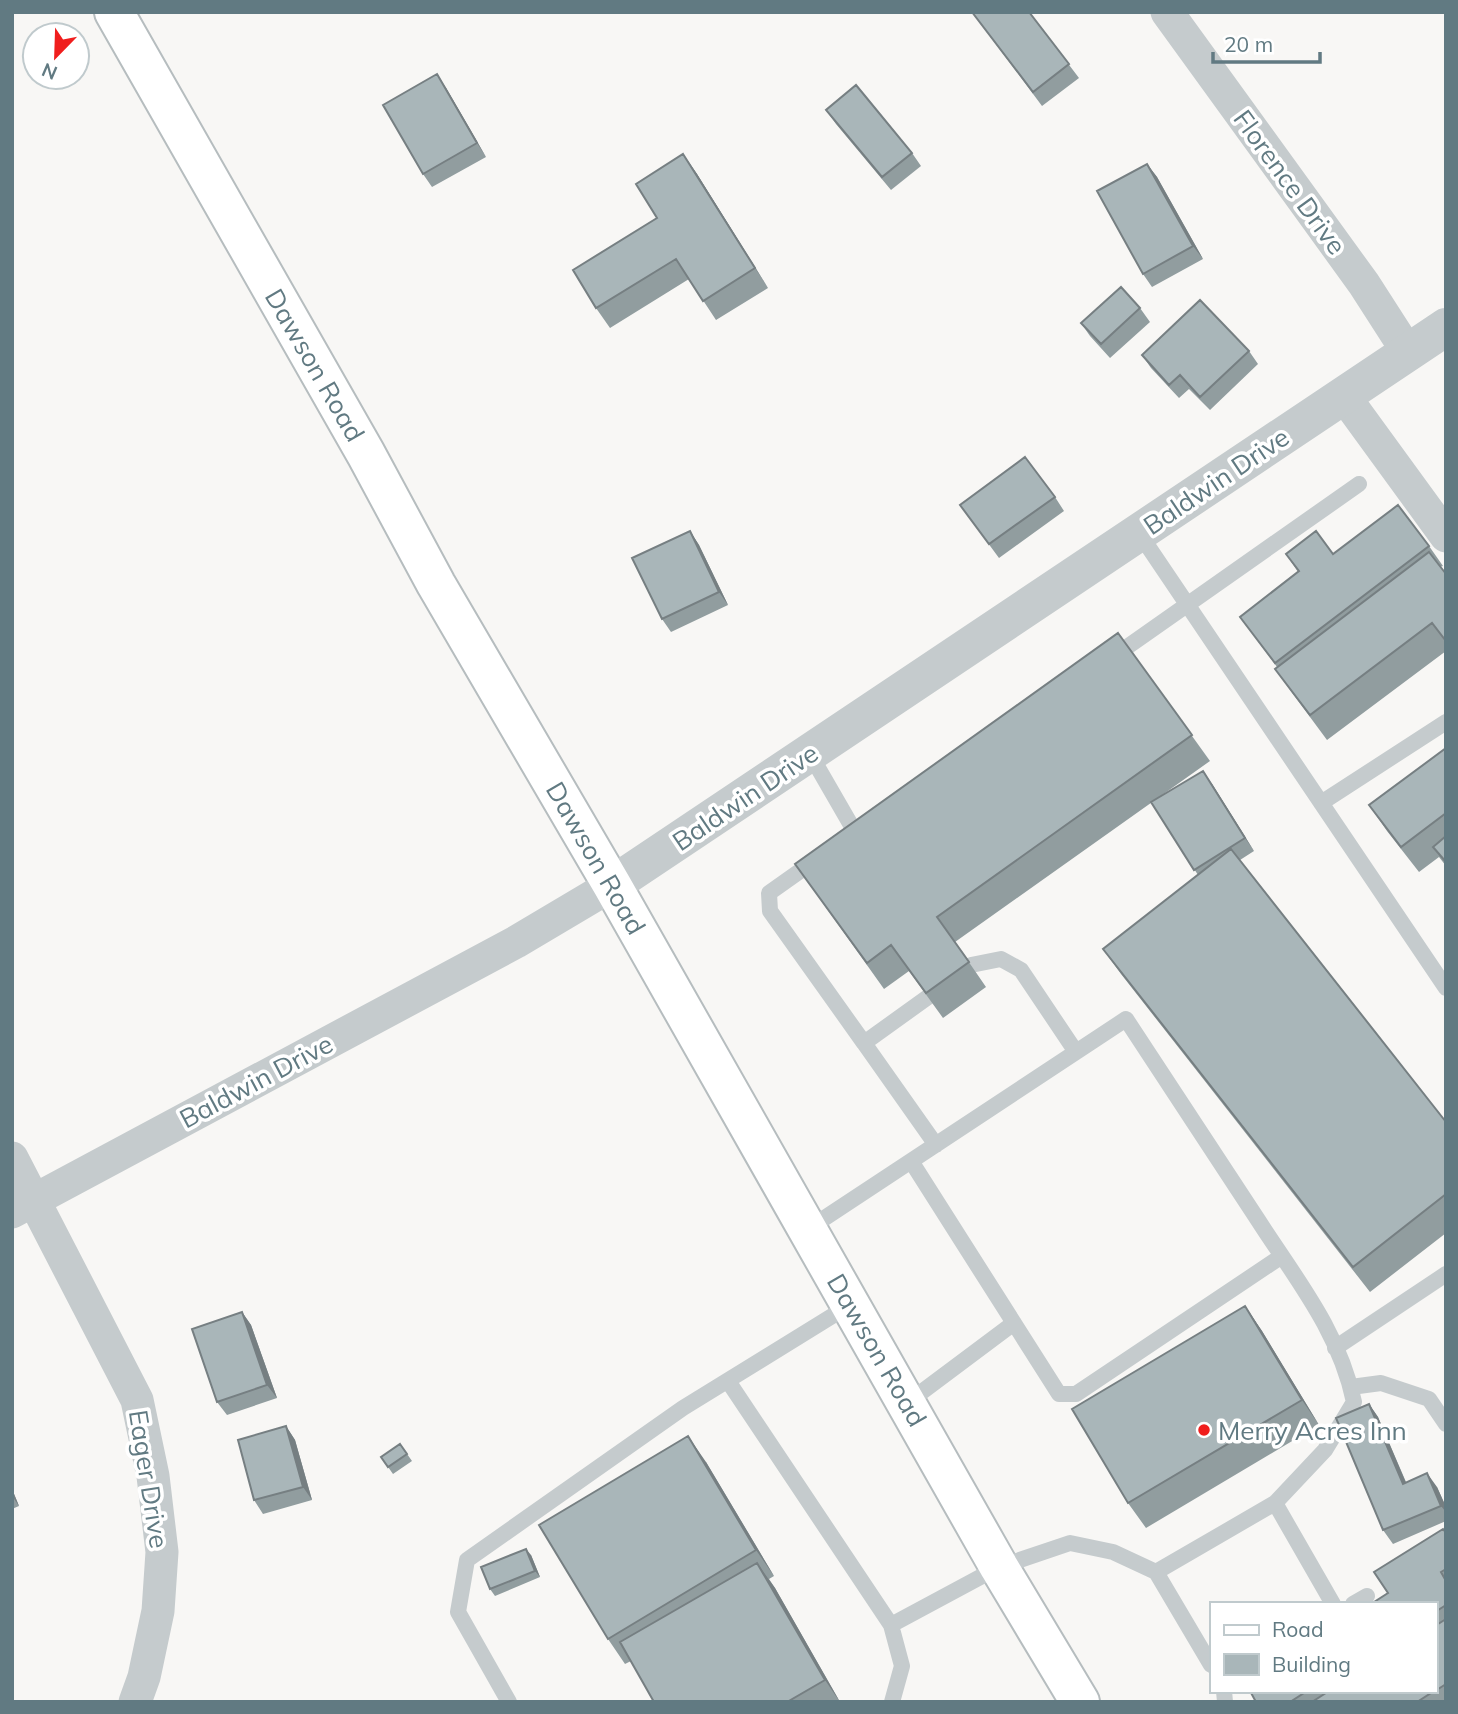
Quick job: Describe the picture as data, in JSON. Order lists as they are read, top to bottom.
{
  "streets": {
    "main road": ["Dawson Road"],
    "street": ["Florence Drive", "Baldwin Drive", "Eager Drive"]
  },
  "crossings": [
    ["Florence Drive", "Baldwin Drive"],
    ["Dawson Road", "Baldwin Drive"],
    ["Baldwin Drive", "Eager Drive"]
  ],
  "places": ["Merry Acres Inn"],
  "legend": ["Road", "Building"],
  "scale_bar": "20 m",
  "north": "bottom left"
}
